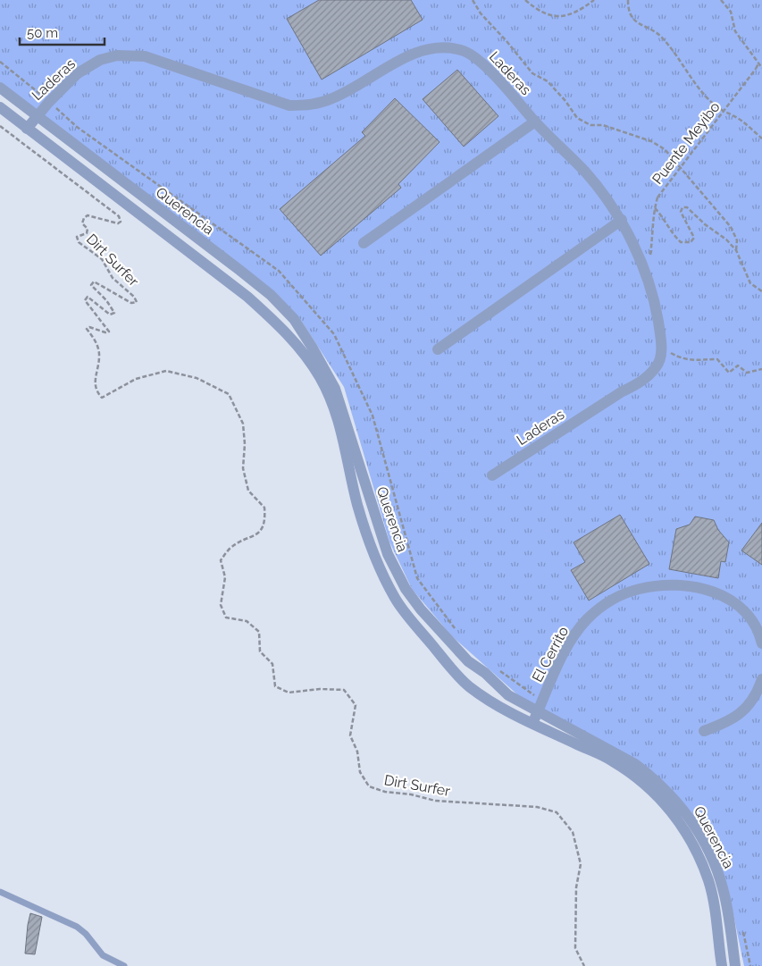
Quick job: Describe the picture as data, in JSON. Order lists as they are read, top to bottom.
{
  "streets": {
    "street": ["Laderas", "Querencia", "El Cerrito"],
    "path": ["Puente Meyibo", "Dirt Surfer"]
  },
  "crossings": [
    ["Laderas", "Puente Meyibo"],
    ["Laderas", "Querencia"],
    ["Querencia", "El Cerrito"]
  ],
  "scale_bar": "50 m"
}
